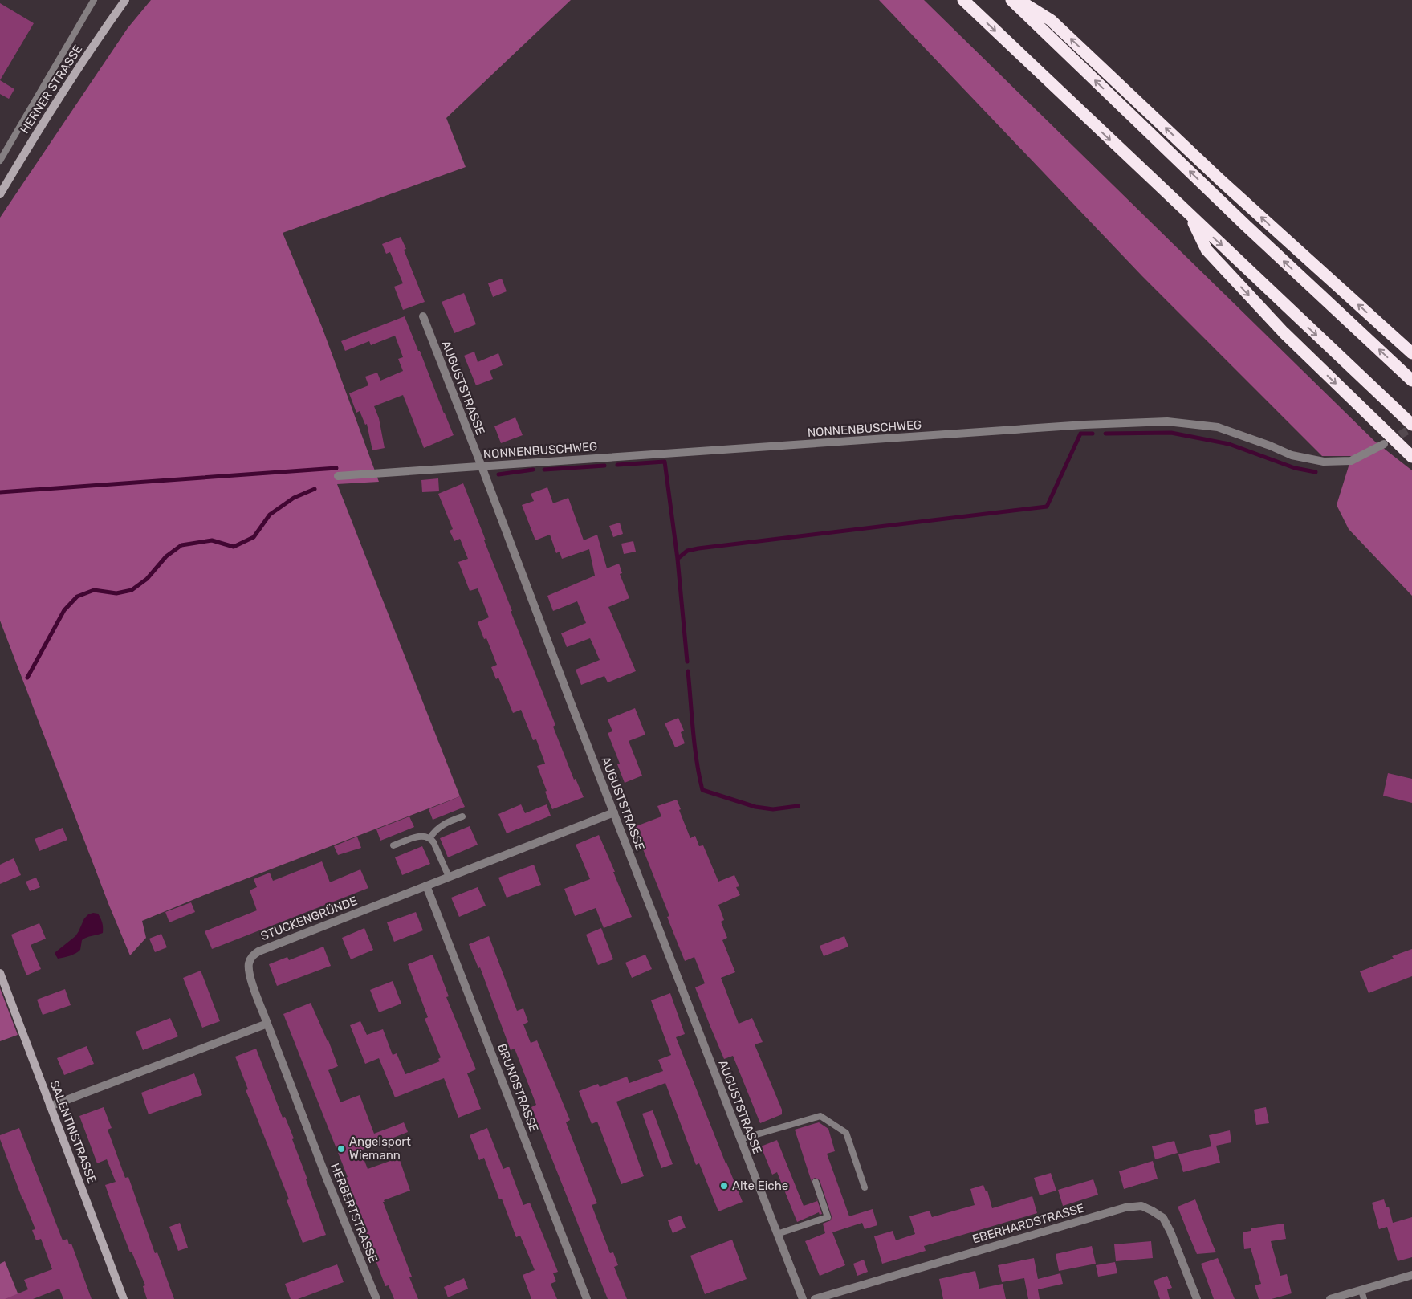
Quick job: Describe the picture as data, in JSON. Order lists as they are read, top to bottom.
{
  "streets": {
    "street": [
      "HERNER STRASSE",
      "AUGUSTSTRASSE",
      "NONNENBUSCHWEG",
      "STUCKENGRÜNDE",
      "BRUNOSTRASSE",
      "SALENTINSTRASSE",
      "HERBERTSTRASSE",
      "EBERHARDSTRASSE"
    ]
  },
  "crossings": [
    ["AUGUSTSTRASSE", "NONNENBUSCHWEG"],
    ["AUGUSTSTRASSE", "STUCKENGRÜNDE"],
    ["STUCKENGRÜNDE", "BRUNOSTRASSE"],
    ["STUCKENGRÜNDE", "HERBERTSTRASSE"]
  ],
  "places": ["Angelsport Wiemann", "Alte Eiche"]
}
